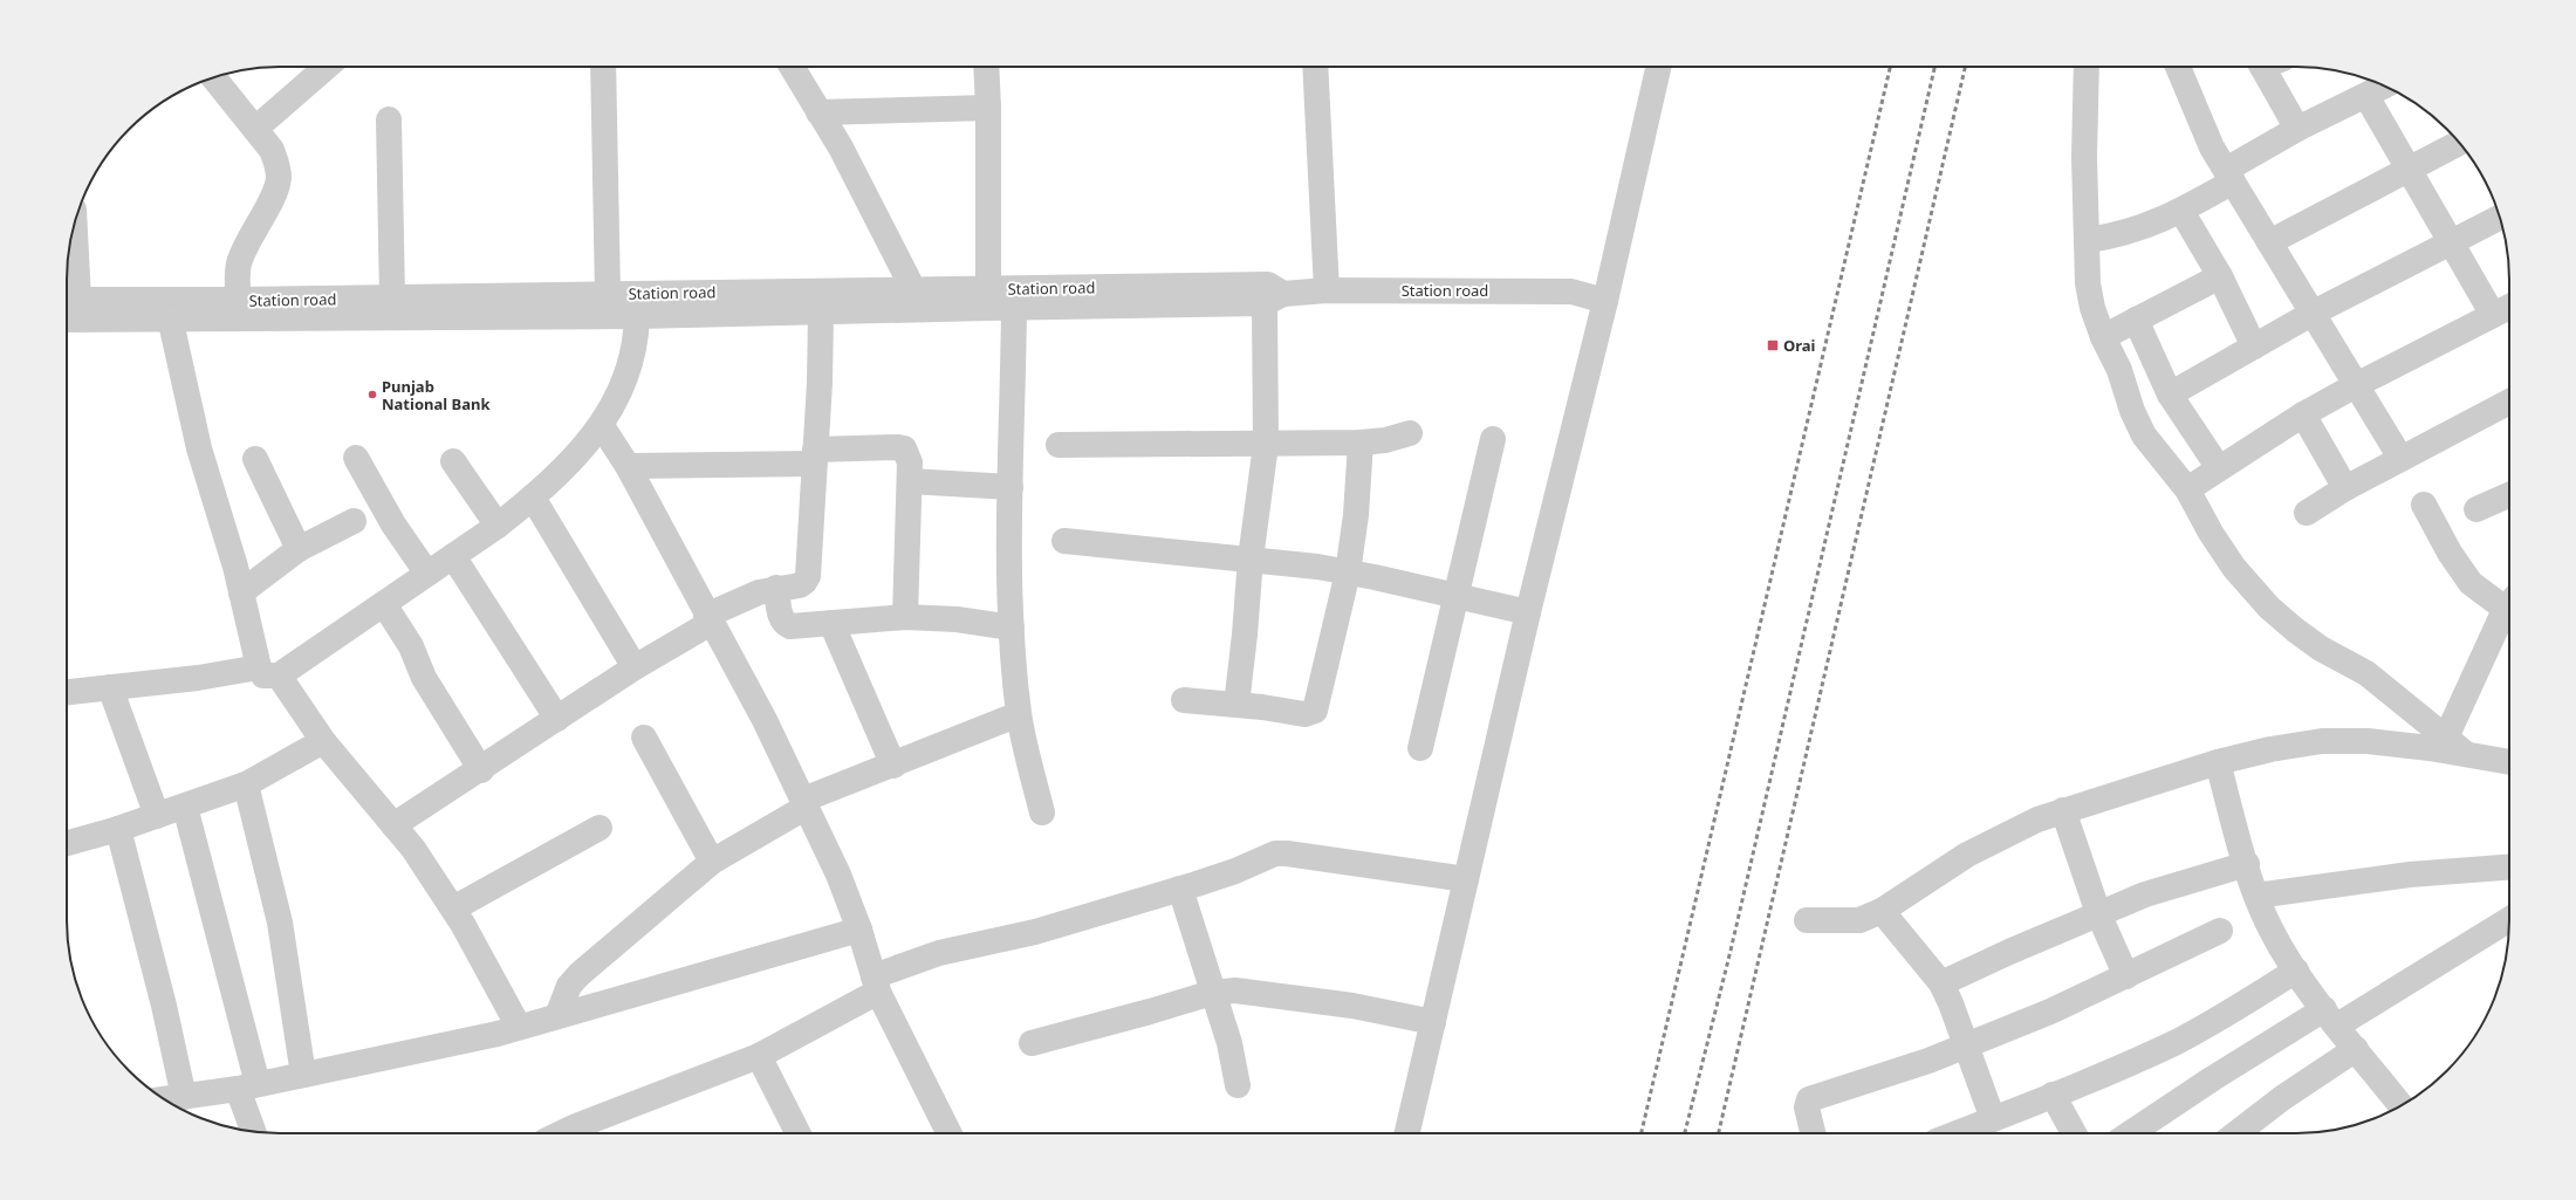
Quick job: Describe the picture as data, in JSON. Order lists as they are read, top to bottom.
{
  "streets": {
    "street": ["Station road"]
  },
  "places": {
    "transit": ["Orai"],
    "other": ["Punjab National Bank"]
  }
}
